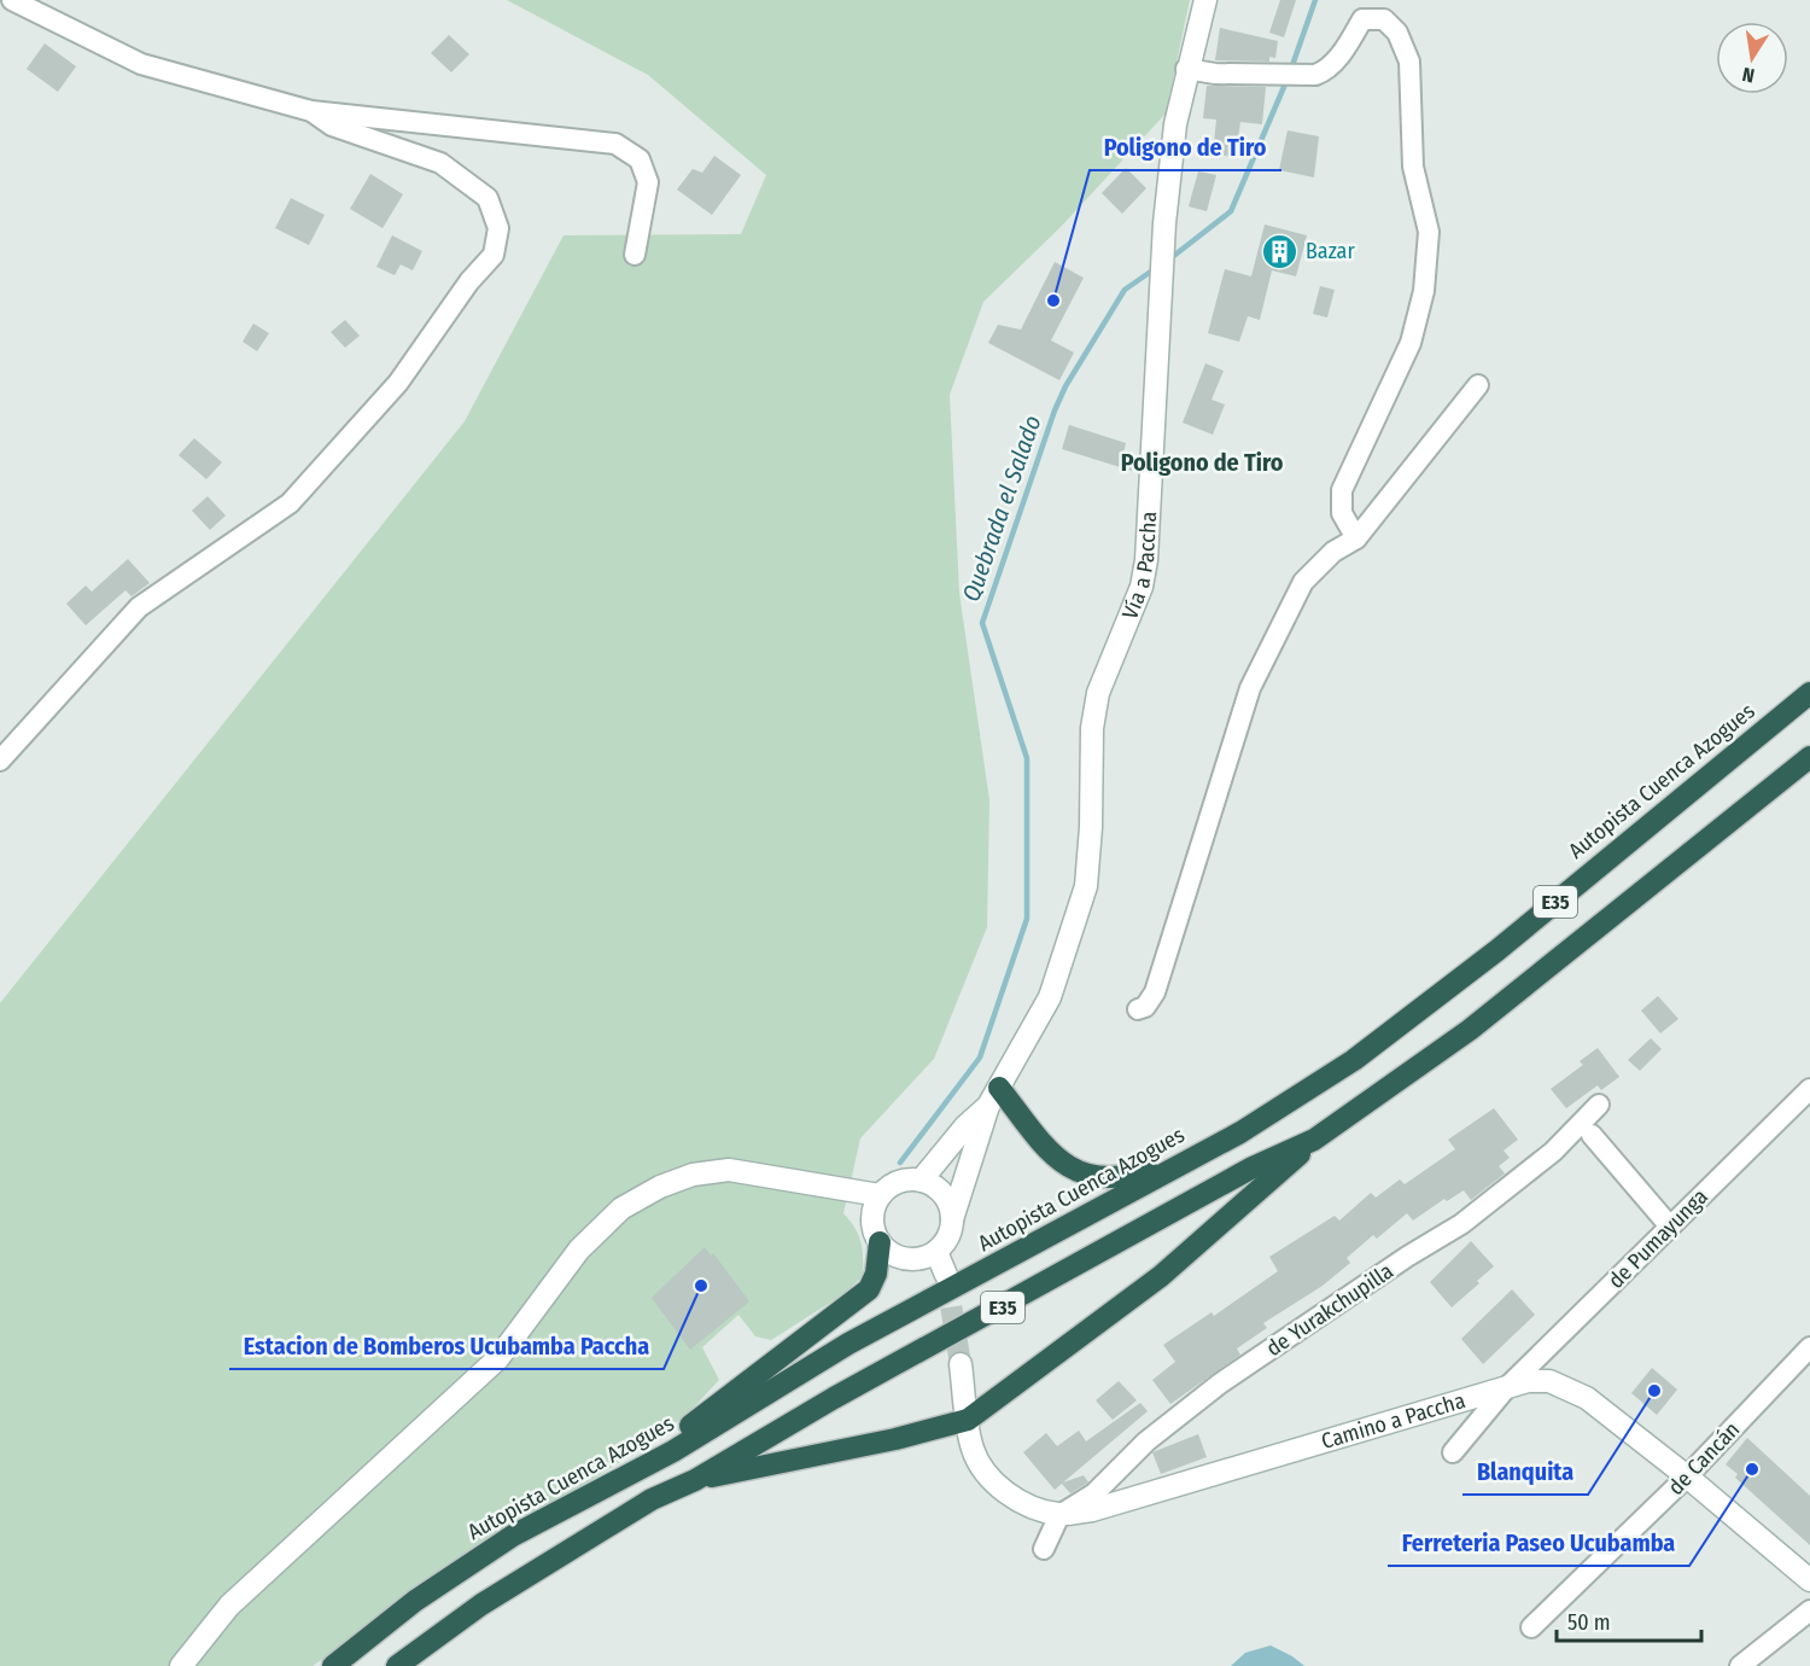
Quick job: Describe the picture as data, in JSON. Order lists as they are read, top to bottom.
{
  "streets": {
    "highway": ["Autopista Cuenca Azogues", "E35"],
    "main road": ["Vía a Paccha", "Camino a Paccha"],
    "street": ["de Pumayunga", "de Yurakchupilla", "de Cancán"]
  },
  "crossings": [
    ["de Pumayunga", "Camino a Paccha"],
    ["de Yurakchupilla", "Camino a Paccha"],
    ["Camino a Paccha", "de Cancán"]
  ],
  "districts": ["Poligono de Tiro"],
  "water": ["Quebrada el Salado"],
  "places": {
    "building": ["Bazar"],
    "other": [
      "Poligono de Tiro",
      "Estacion de Bomberos Ucubamba Paccha",
      "Blanquita",
      "Ferreteria Paseo Ucubamba"
    ]
  },
  "scale_bar": "50 m",
  "north": "bottom"
}
